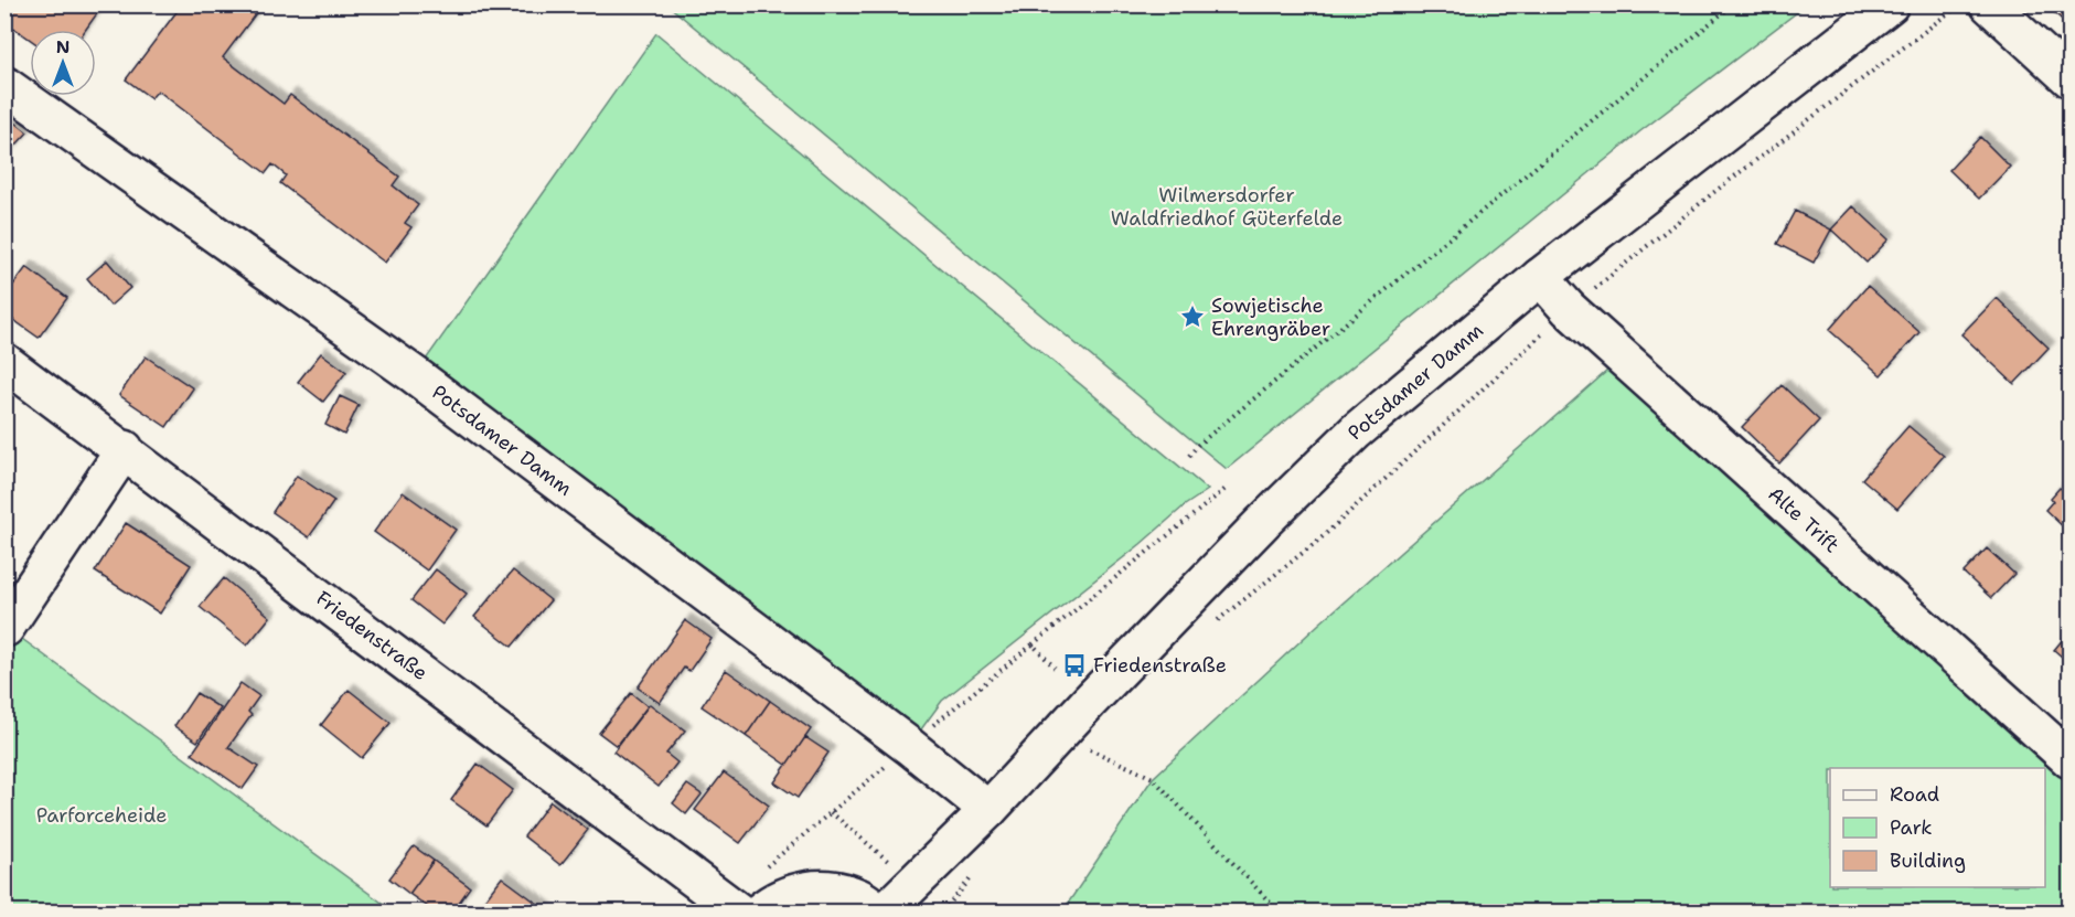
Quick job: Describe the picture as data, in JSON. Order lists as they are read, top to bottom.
{
  "streets": {
    "street": ["Potsdamer Damm", "Alte Trift", "Friedenstraße"]
  },
  "crossings": [
    ["Potsdamer Damm", "Alte Trift"]
  ],
  "parks": ["Wilmersdorfer Waldfriedhof Güterfelde", "Parforceheide"],
  "places": {
    "place": ["Sowjetische Ehrengräber"],
    "bus stop": ["Friedenstraße"]
  },
  "legend": ["Road", "Park", "Building"],
  "north": "top"
}
